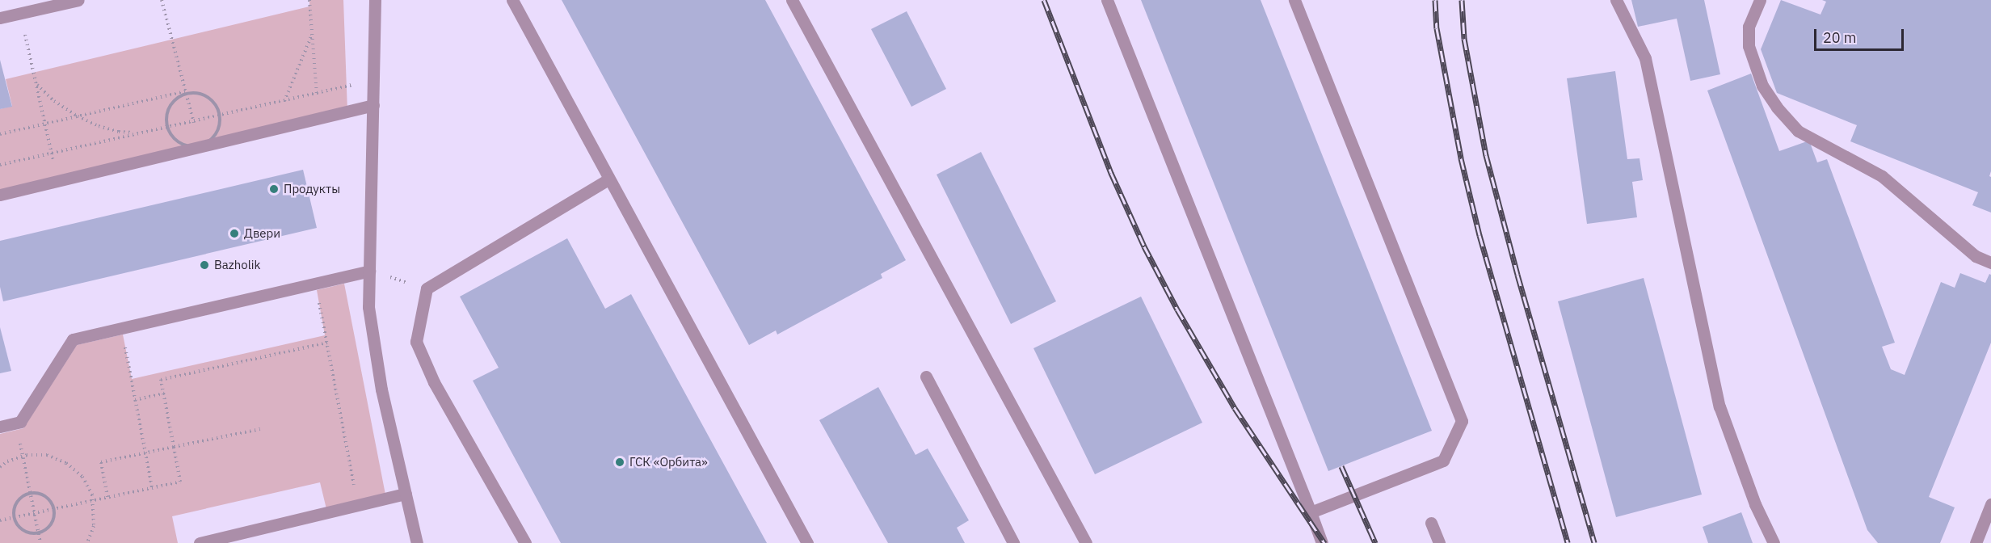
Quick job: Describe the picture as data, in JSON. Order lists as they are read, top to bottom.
{
  "places": [
    "Продукты",
    "Двери",
    "Bazholik",
    "ГСК «Орбита»"
  ],
  "scale_bar": "20 m"
}
